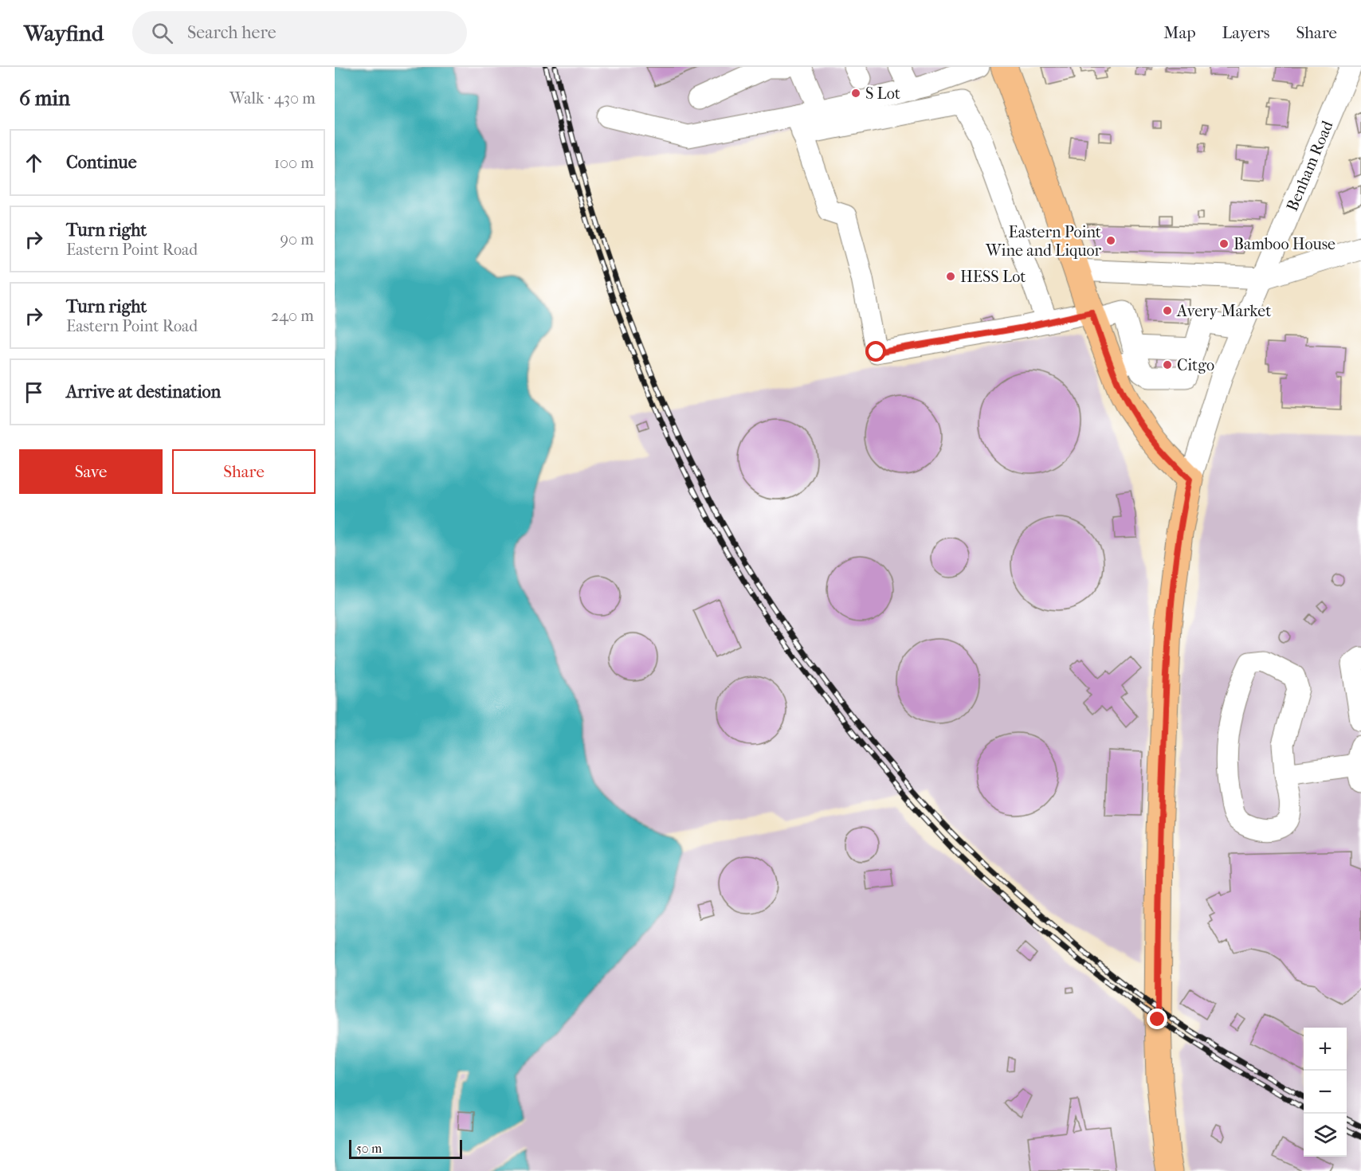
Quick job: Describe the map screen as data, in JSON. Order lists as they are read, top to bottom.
{
  "streets": {
    "street": ["Benham Road"]
  },
  "places": [
    "S Lot",
    "Eastern Point Wine and Liquor",
    "Bamboo House",
    "HESS Lot",
    "Avery Market",
    "Citgo"
  ],
  "scale_bar": "50 m",
  "page": {
    "header": "Wayfind",
    "search": "Search here",
    "nav": ["Map", "Layers", "Share"],
    "heading": ["6 min", "Walk · 430 m"],
    "list": [
      ["Continue", "100 m"],
      ["Turn right", "Eastern Point Road", "90 m"],
      ["Turn right", "Eastern Point Road", "240 m"],
      "Arrive at destination"
    ],
    "buttons": ["Save", "Share"],
    "map_buttons": ["+", "−"],
    "scale": "50 m"
  }
}
